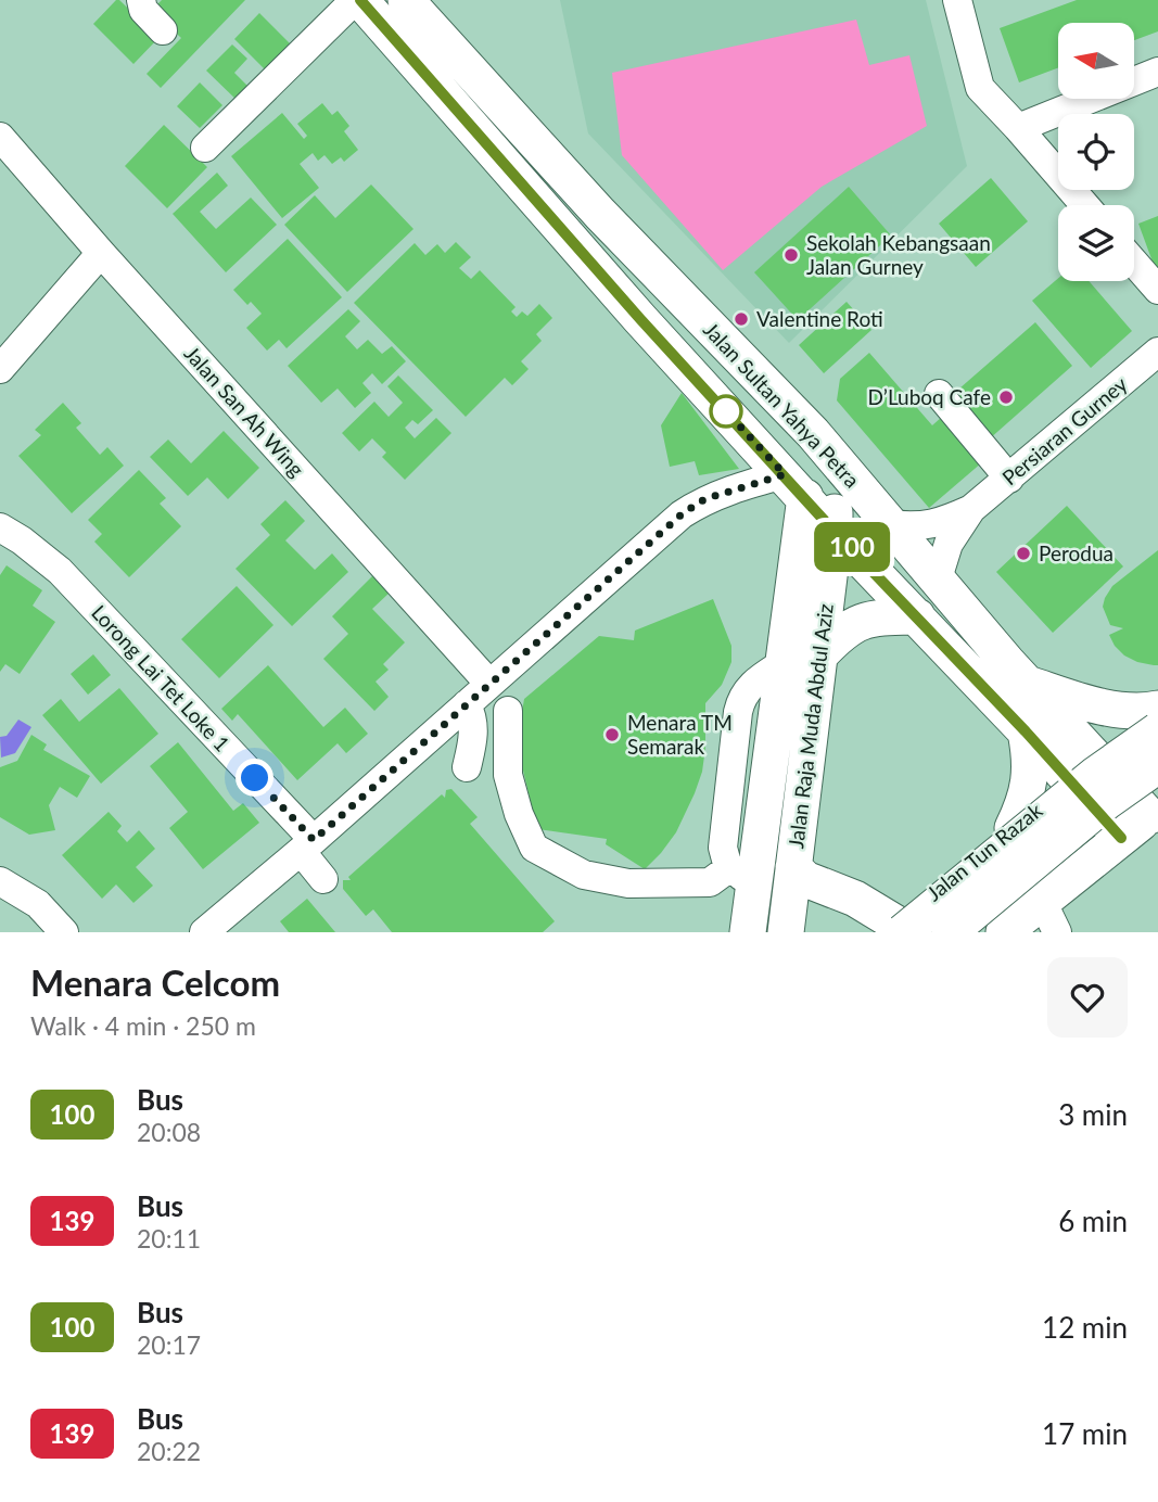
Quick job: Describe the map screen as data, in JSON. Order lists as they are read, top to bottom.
{
  "streets": {
    "main road": ["Jalan Sultan Yahya Petra", "Jalan Raja Muda Abdul Aziz", "Jalan Tun Razak"],
    "street": ["Jalan San Ah Wing", "Persiaran Gurney", "Lorong Lai Tet Loke 1"]
  },
  "crossings": [
    ["Jalan Sultan Yahya Petra", "Persiaran Gurney"],
    ["Jalan Sultan Yahya Petra", "Jalan Raja Muda Abdul Aziz"],
    ["Jalan Sultan Yahya Petra", "Jalan Tun Razak"]
  ],
  "places": [
    "Sekolah Kebangsaan Jalan Gurney",
    "Valentine Roti",
    "D’Luboq Cafe",
    "Perodua",
    "Menara TM Semarak"
  ],
  "lines": ["bus line 100"],
  "north": "left",
  "page": {
    "on_map": "100",
    "heading": ["Menara Celcom", "Walk · 4 min · 250 m"],
    "list": [
      {
        "mark": "100",
        "name": "Bus",
        "note": "20:08",
        "value": "3 min"
      },
      {
        "mark": "139",
        "name": "Bus",
        "note": "20:11",
        "value": "6 min"
      },
      {
        "mark": "100",
        "name": "Bus",
        "note": "20:17",
        "value": "12 min"
      },
      {
        "mark": "139",
        "name": "Bus",
        "note": "20:22",
        "value": "17 min"
      }
    ]
  }
}
